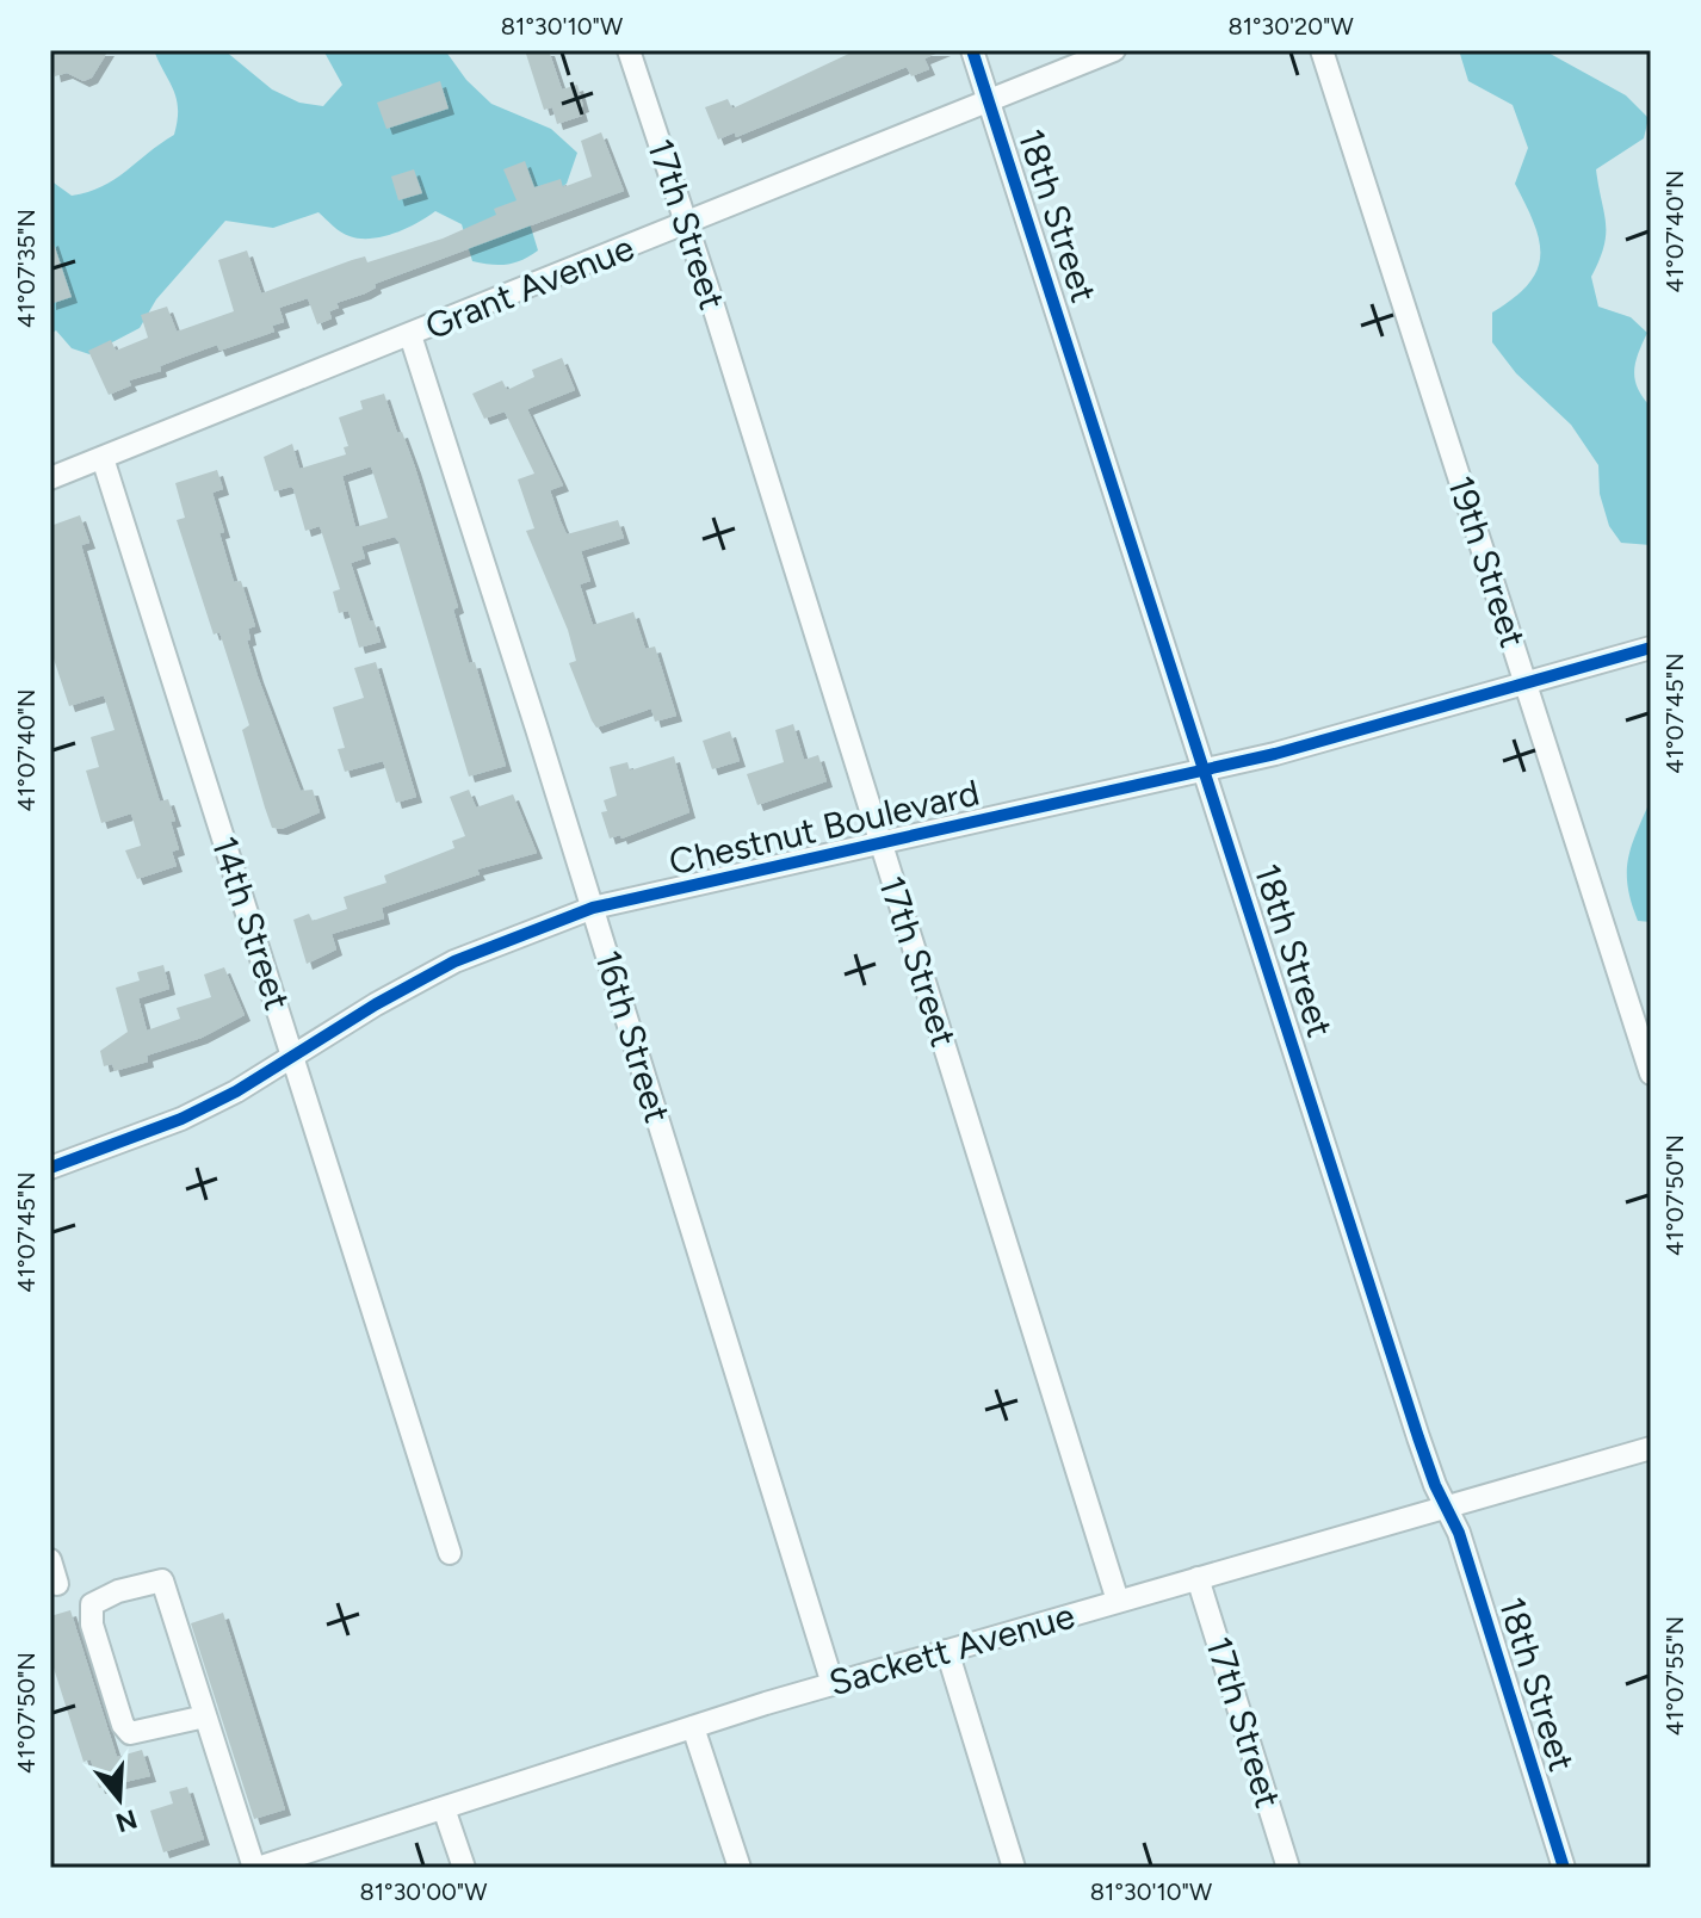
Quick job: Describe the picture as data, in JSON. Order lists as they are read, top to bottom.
{
  "streets": {
    "street": [
      "18th Street",
      "17th Street",
      "Grant Avenue",
      "19th Street",
      "Chestnut Boulevard",
      "14th Street",
      "16th Street",
      "Sackett Avenue"
    ]
  },
  "crossings": [
    ["18th Street", "Grant Avenue"],
    ["18th Street", "Chestnut Boulevard"],
    ["18th Street", "Sackett Avenue"],
    ["17th Street", "Grant Avenue"],
    ["17th Street", "Chestnut Boulevard"],
    ["17th Street", "Sackett Avenue"],
    ["Grant Avenue", "14th Street"],
    ["Grant Avenue", "16th Street"],
    ["19th Street", "Chestnut Boulevard"],
    ["Chestnut Boulevard", "14th Street"],
    ["Chestnut Boulevard", "16th Street"],
    ["16th Street", "Sackett Avenue"]
  ],
  "north": "bottom",
  "coordinates": [
    "81°30'10\"W",
    "81°30'20\"W",
    "41°07'40\"N",
    "41°07'35\"N",
    "41°07'45\"N",
    "41°07'50\"N",
    "41°07'55\"N",
    "81°30'00\"W"
  ]
}
